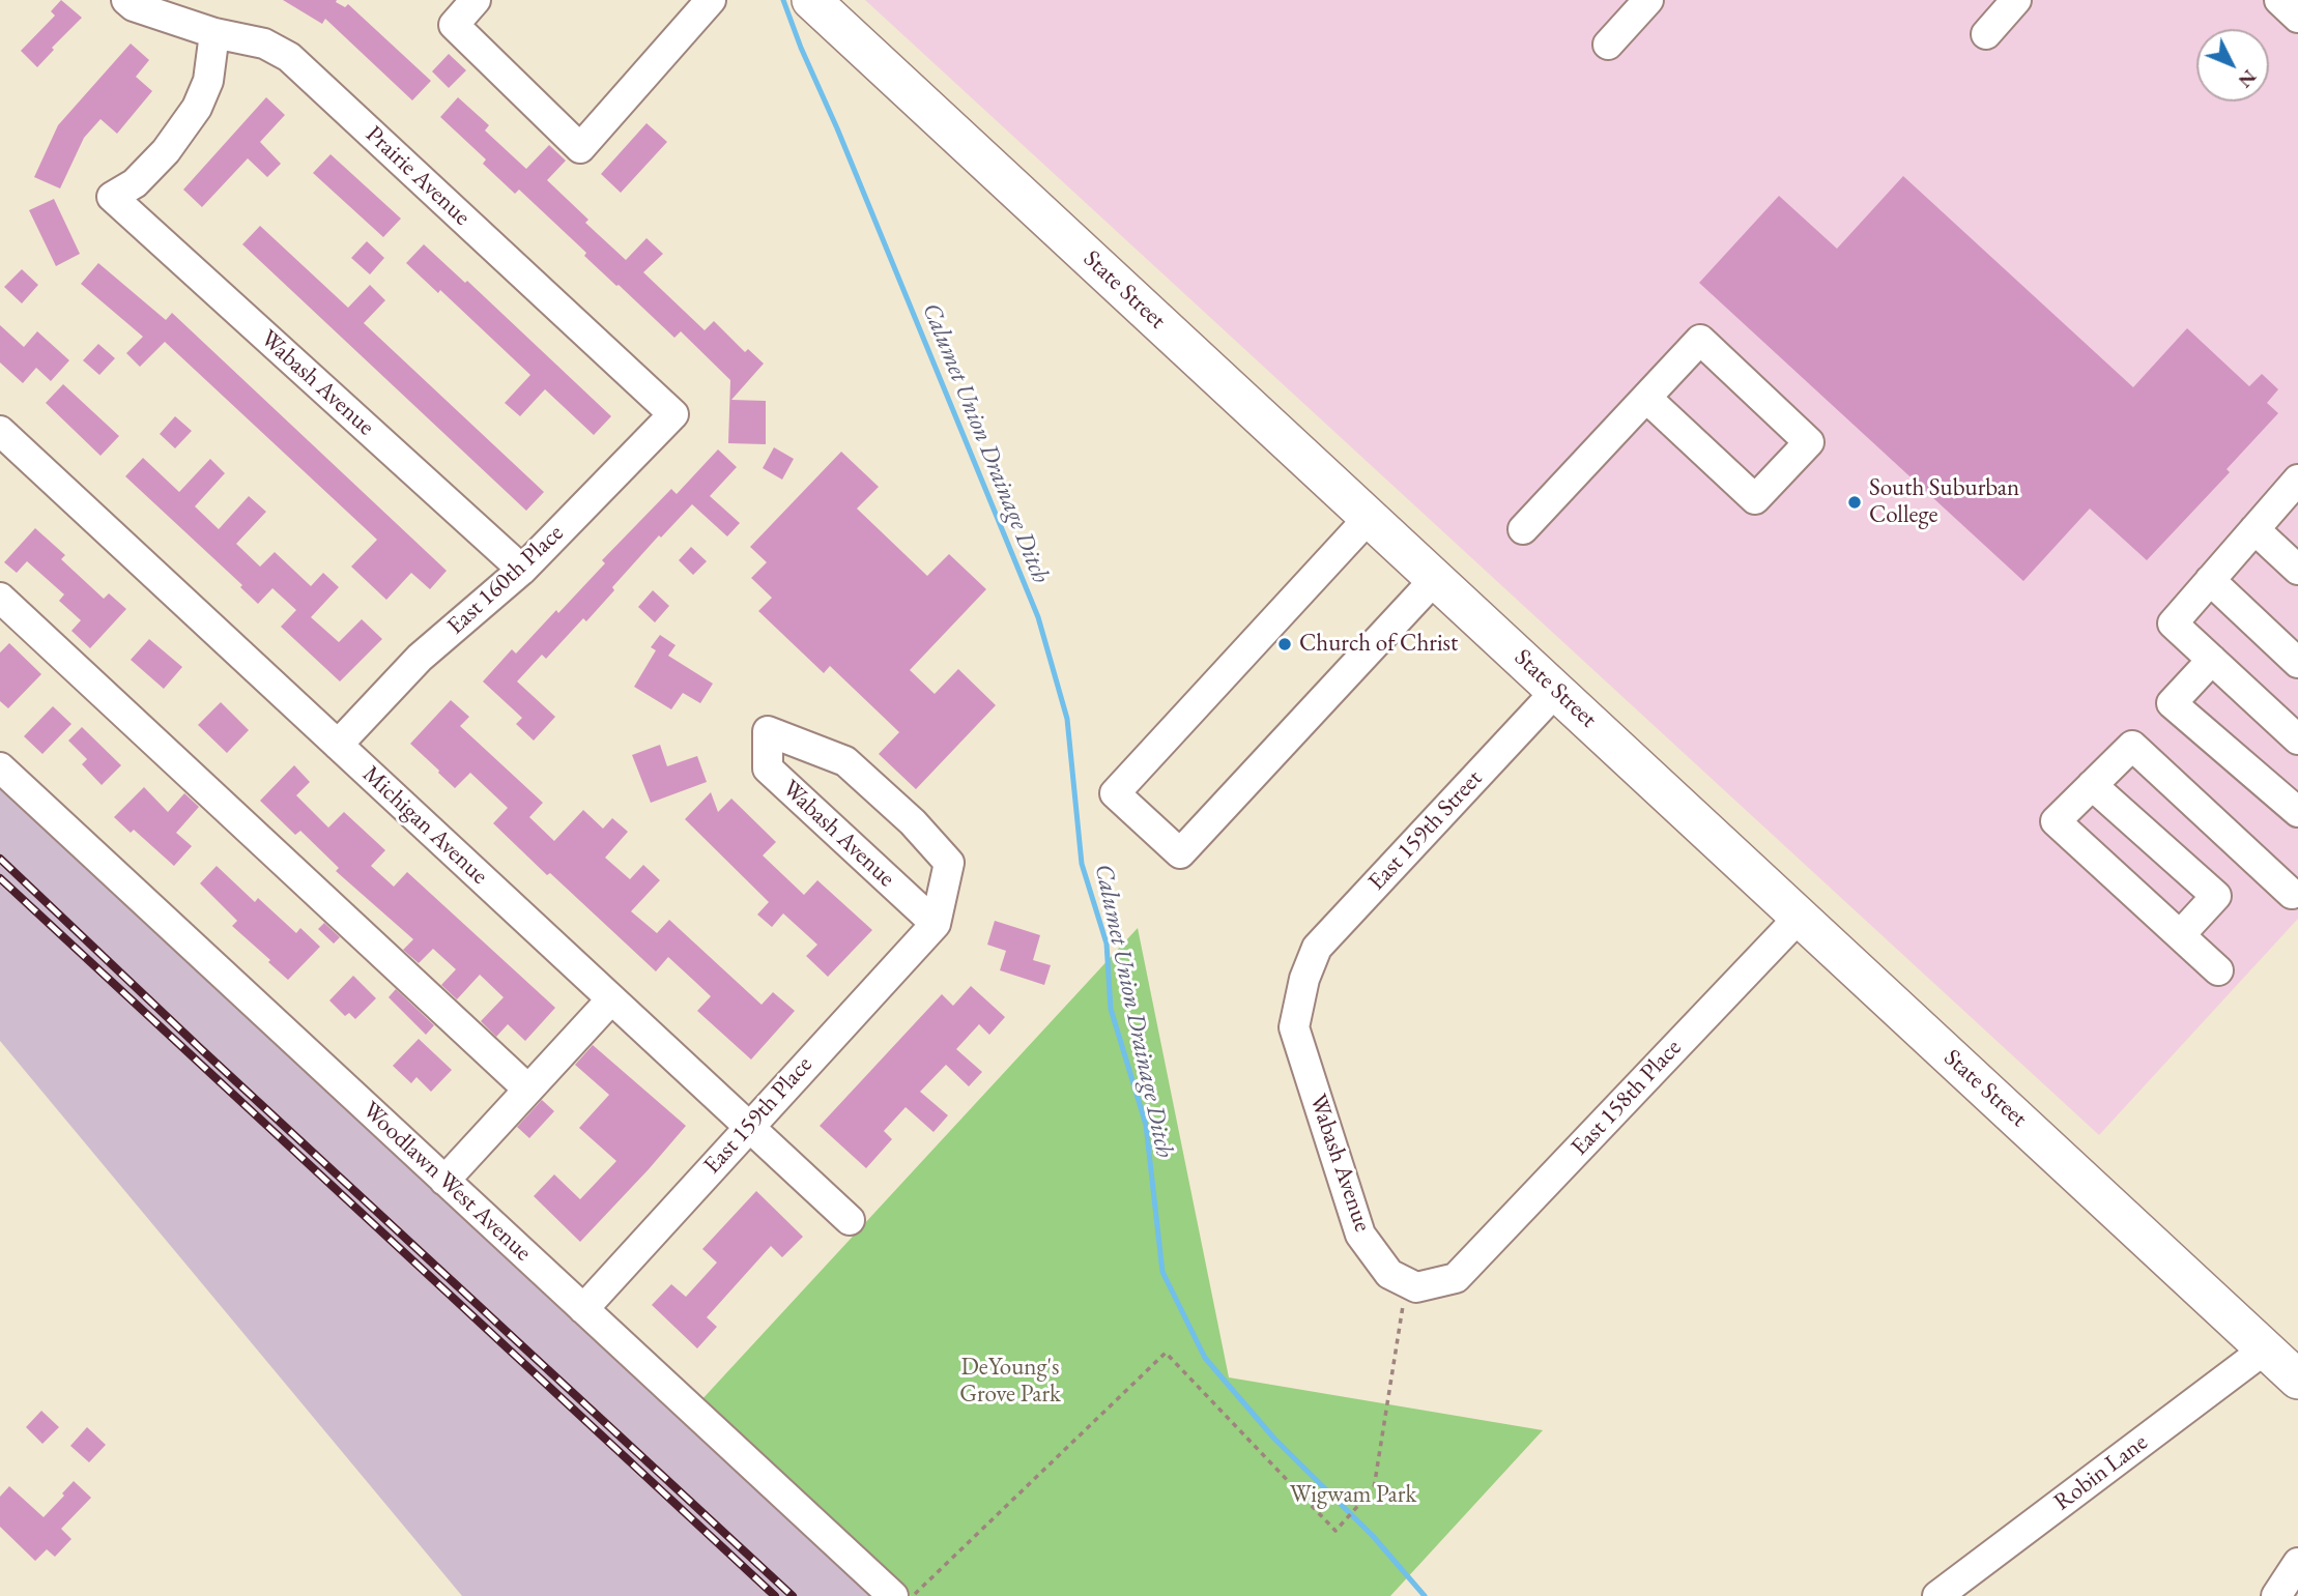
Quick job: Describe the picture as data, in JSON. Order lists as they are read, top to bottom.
{
  "streets": {
    "main road": ["State Street"],
    "street": [
      "Prairie Avenue",
      "Wabash Avenue",
      "East 160th Place",
      "Michigan Avenue",
      "East 159th Street",
      "East 158th Place",
      "East 159th Place",
      "Woodlawn West Avenue",
      "Robin Lane"
    ]
  },
  "crossings": [
    ["Prairie Avenue", "Wabash Avenue"],
    ["Prairie Avenue", "East 160th Place"],
    ["State Street", "East 159th Street"],
    ["State Street", "East 158th Place"],
    ["State Street", "Robin Lane"],
    ["Wabash Avenue", "East 160th Place"],
    ["Wabash Avenue", "East 159th Street"],
    ["Wabash Avenue", "East 158th Place"],
    ["Wabash Avenue", "East 159th Place"],
    ["East 160th Place", "Michigan Avenue"],
    ["Michigan Avenue", "East 159th Place"],
    ["East 159th Place", "Woodlawn West Avenue"]
  ],
  "water": ["Calumet Union Drainage Ditch"],
  "parks": ["DeYoung's Grove Park", "Wigwam Park"],
  "places": ["South Suburban College", "Church of Christ"],
  "north": "bottom right"
}
